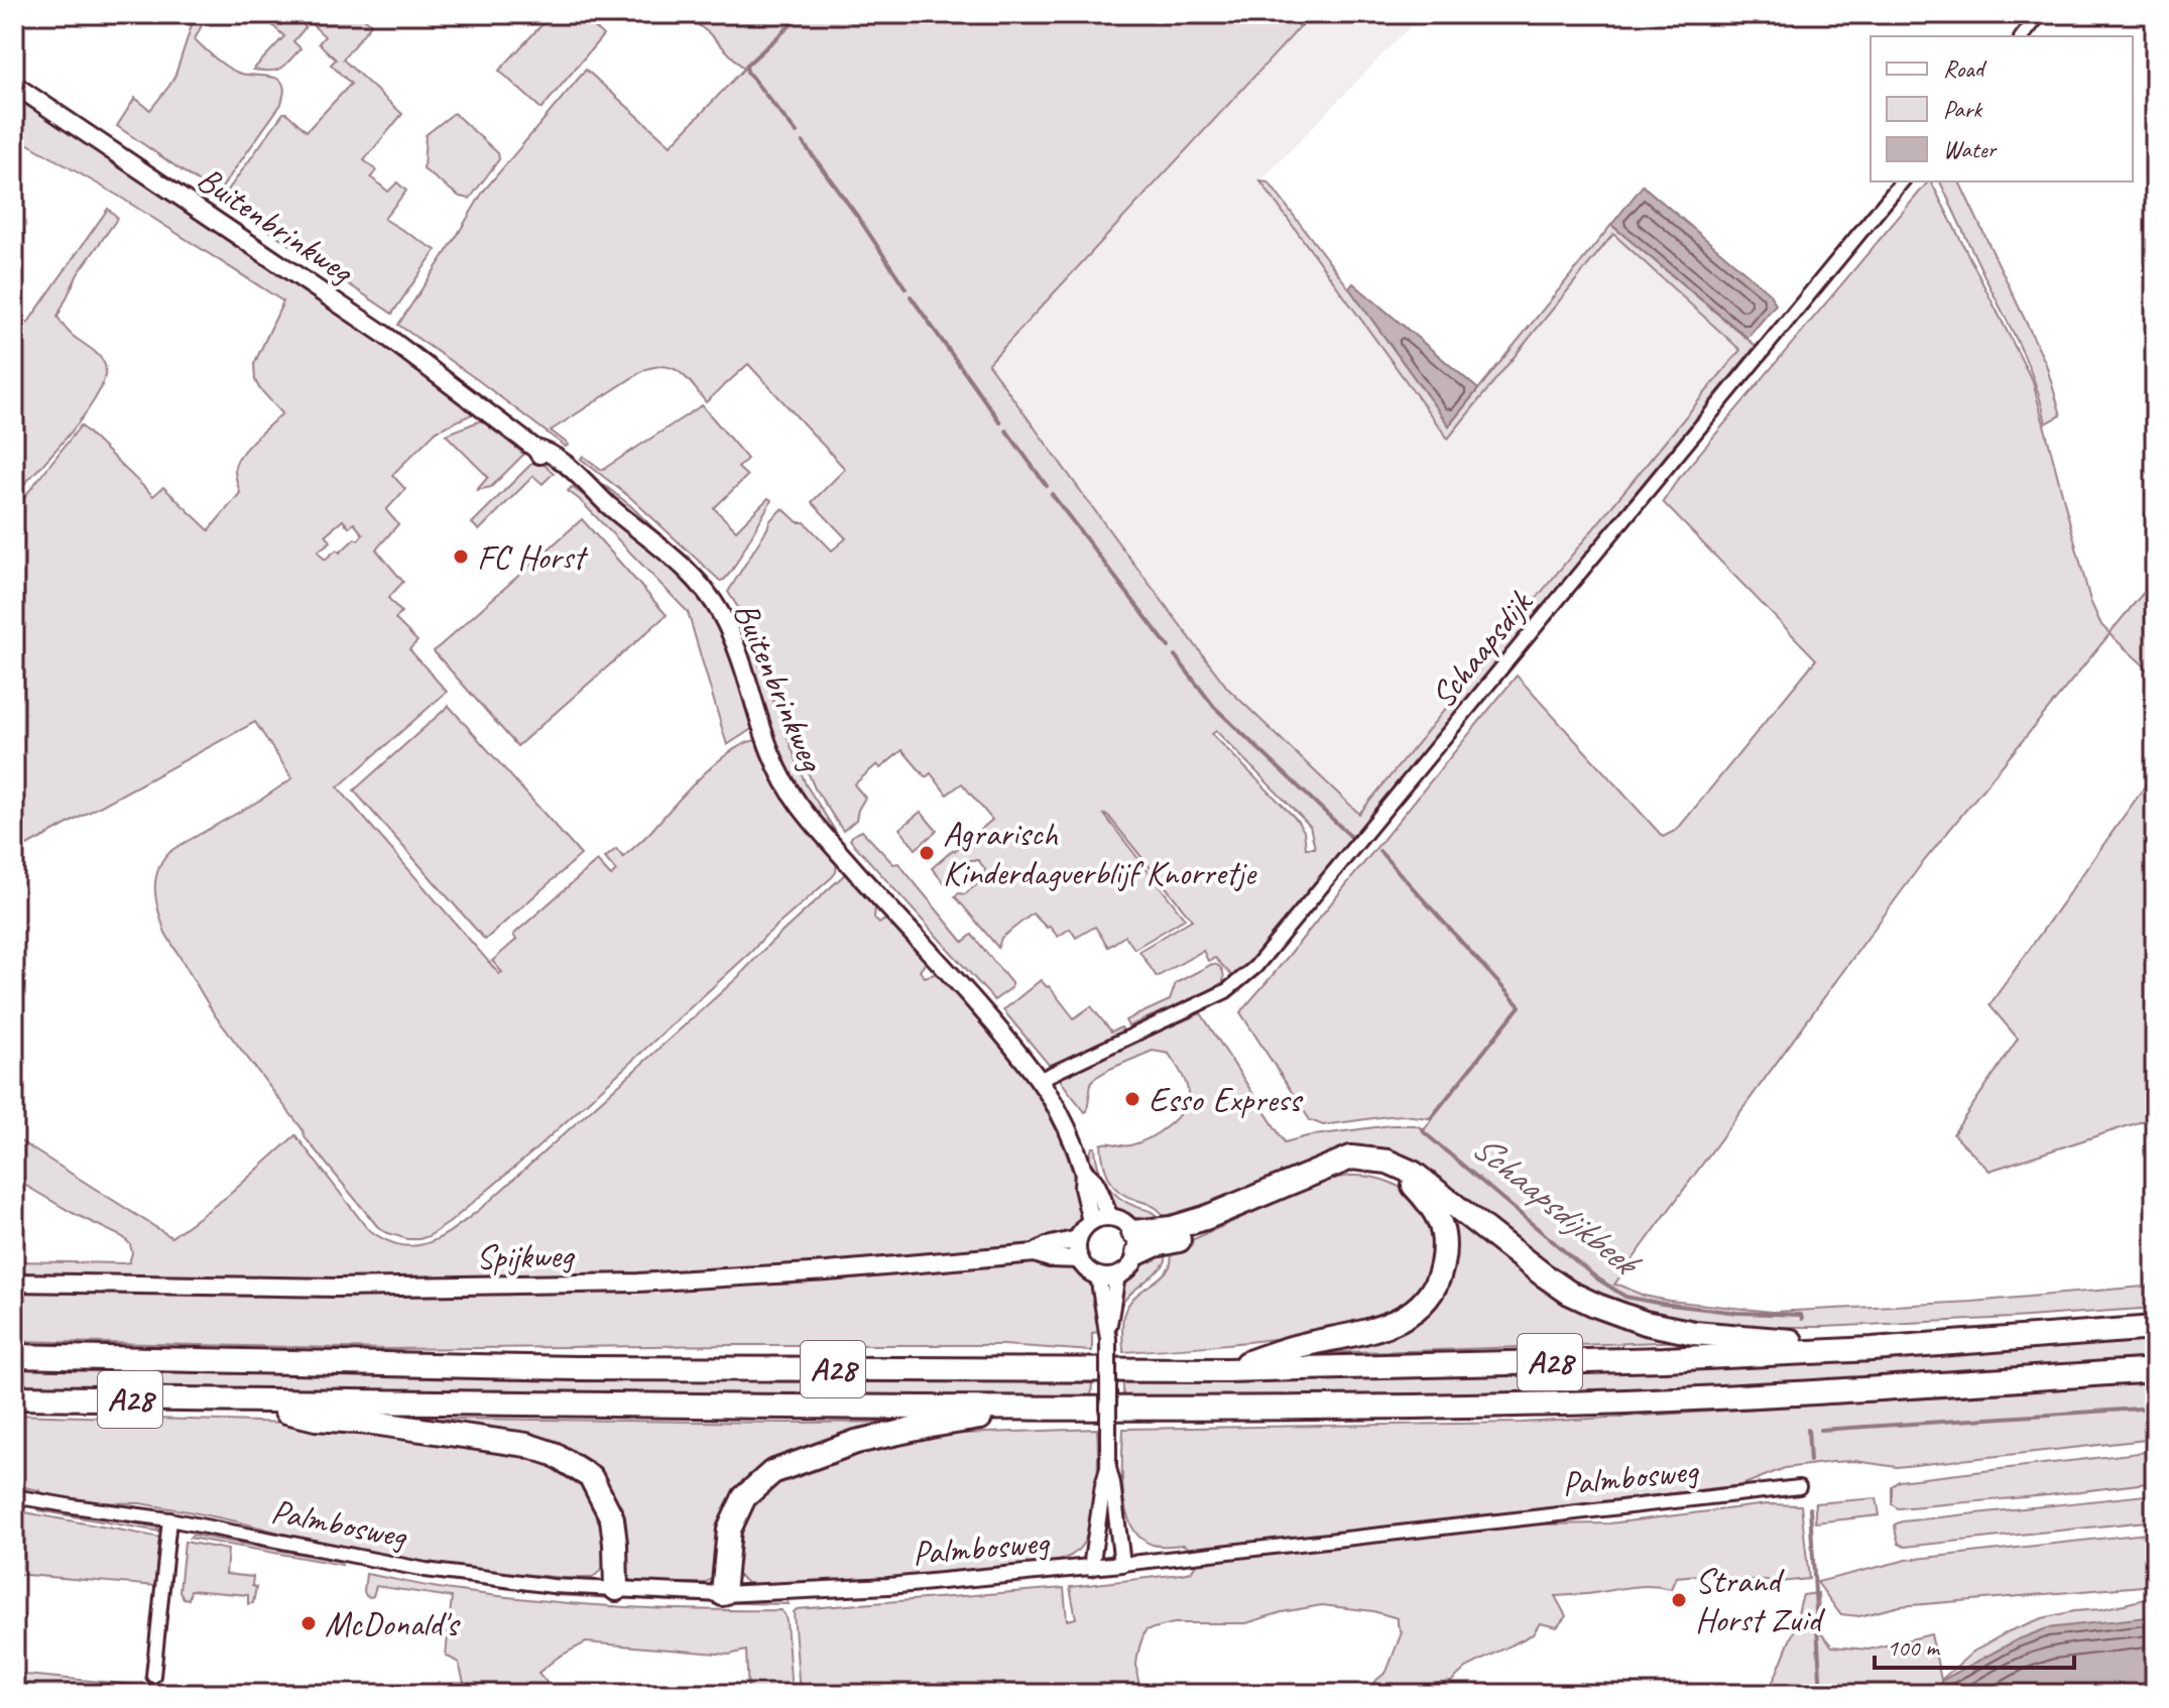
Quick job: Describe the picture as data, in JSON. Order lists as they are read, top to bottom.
{
  "streets": {
    "highway": ["A28"],
    "main road": ["Buitenbrinkweg", "Spijkweg"],
    "street": ["Schaapsdijk", "Palmbosweg"]
  },
  "crossings": [
    ["Buitenbrinkweg", "Schaapsdijk"],
    ["Buitenbrinkweg", "Spijkweg"],
    ["Buitenbrinkweg", "A28"],
    ["Spijkweg", "A28"],
    ["A28", "Palmbosweg"]
  ],
  "water": ["Schaapsdijkbeek"],
  "places": [
    "FC Horst",
    "Agrarisch Kinderdagverblijf Knorretje",
    "Esso Express",
    "Strand Horst Zuid",
    "McDonald's"
  ],
  "legend": ["Road", "Park", "Water"],
  "scale_bar": "100 m"
}
